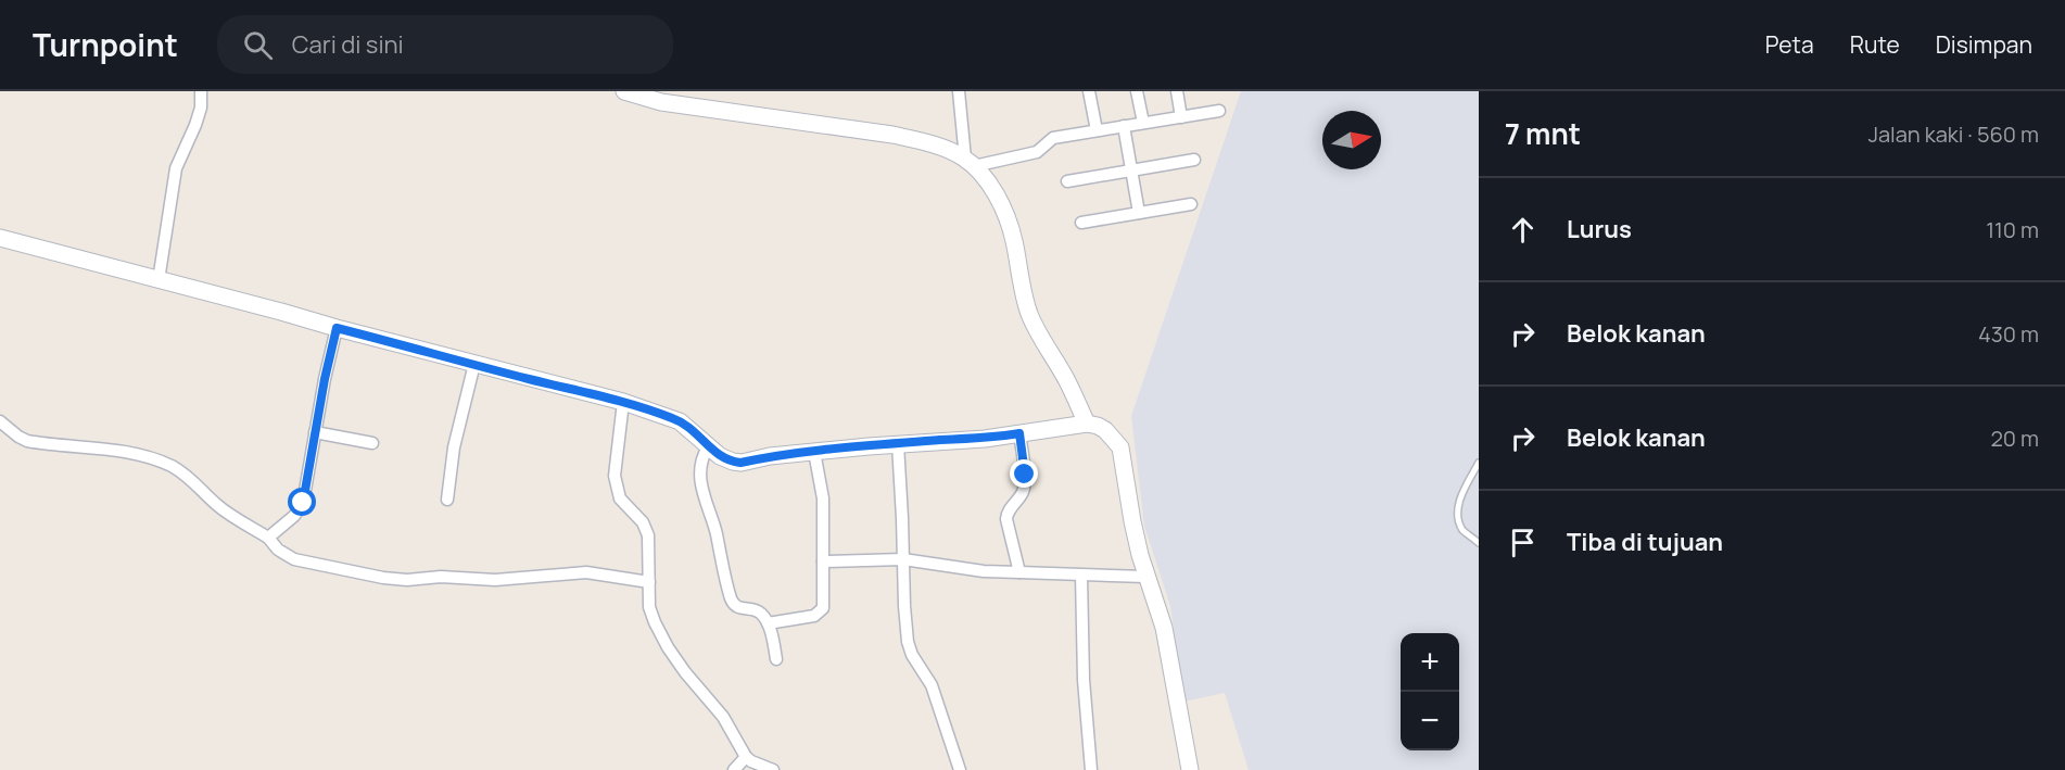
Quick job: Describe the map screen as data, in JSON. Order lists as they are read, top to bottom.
{
  "north": "right",
  "page": {
    "header": "Turnpoint",
    "search": "Cari di sini",
    "nav": ["Peta", "Rute", "Disimpan"],
    "heading": ["7 mnt", "Jalan kaki · 560 m"],
    "list": [
      ["Lurus", "110 m"],
      ["Belok kanan", "430 m"],
      ["Belok kanan", "20 m"],
      "Tiba di tujuan"
    ],
    "map_buttons": ["+", "−"]
  }
}
